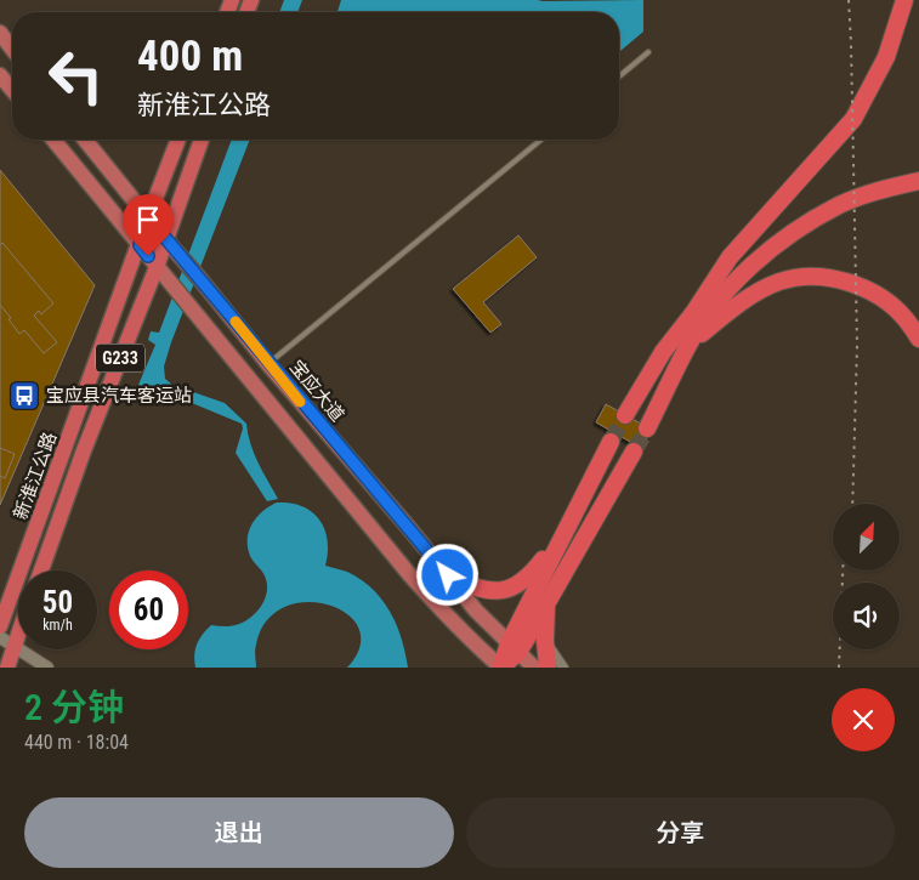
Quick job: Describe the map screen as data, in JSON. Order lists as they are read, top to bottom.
{
  "streets": {
    "highway": ["G233", "新淮江公路"],
    "main road": ["宝应大道"]
  },
  "crossings": [
    ["宝应大道", "新淮江公路"]
  ],
  "places": {
    "bus stop": ["宝应县汽车客运站"]
  },
  "north": "top right",
  "page": {
    "turn": ["400 m", "新淮江公路"],
    "speed": "50 km/h",
    "limit": "60",
    "heading": ["2 分钟", "440 m · 18:04"],
    "buttons": ["退出", "分享"]
  }
}
